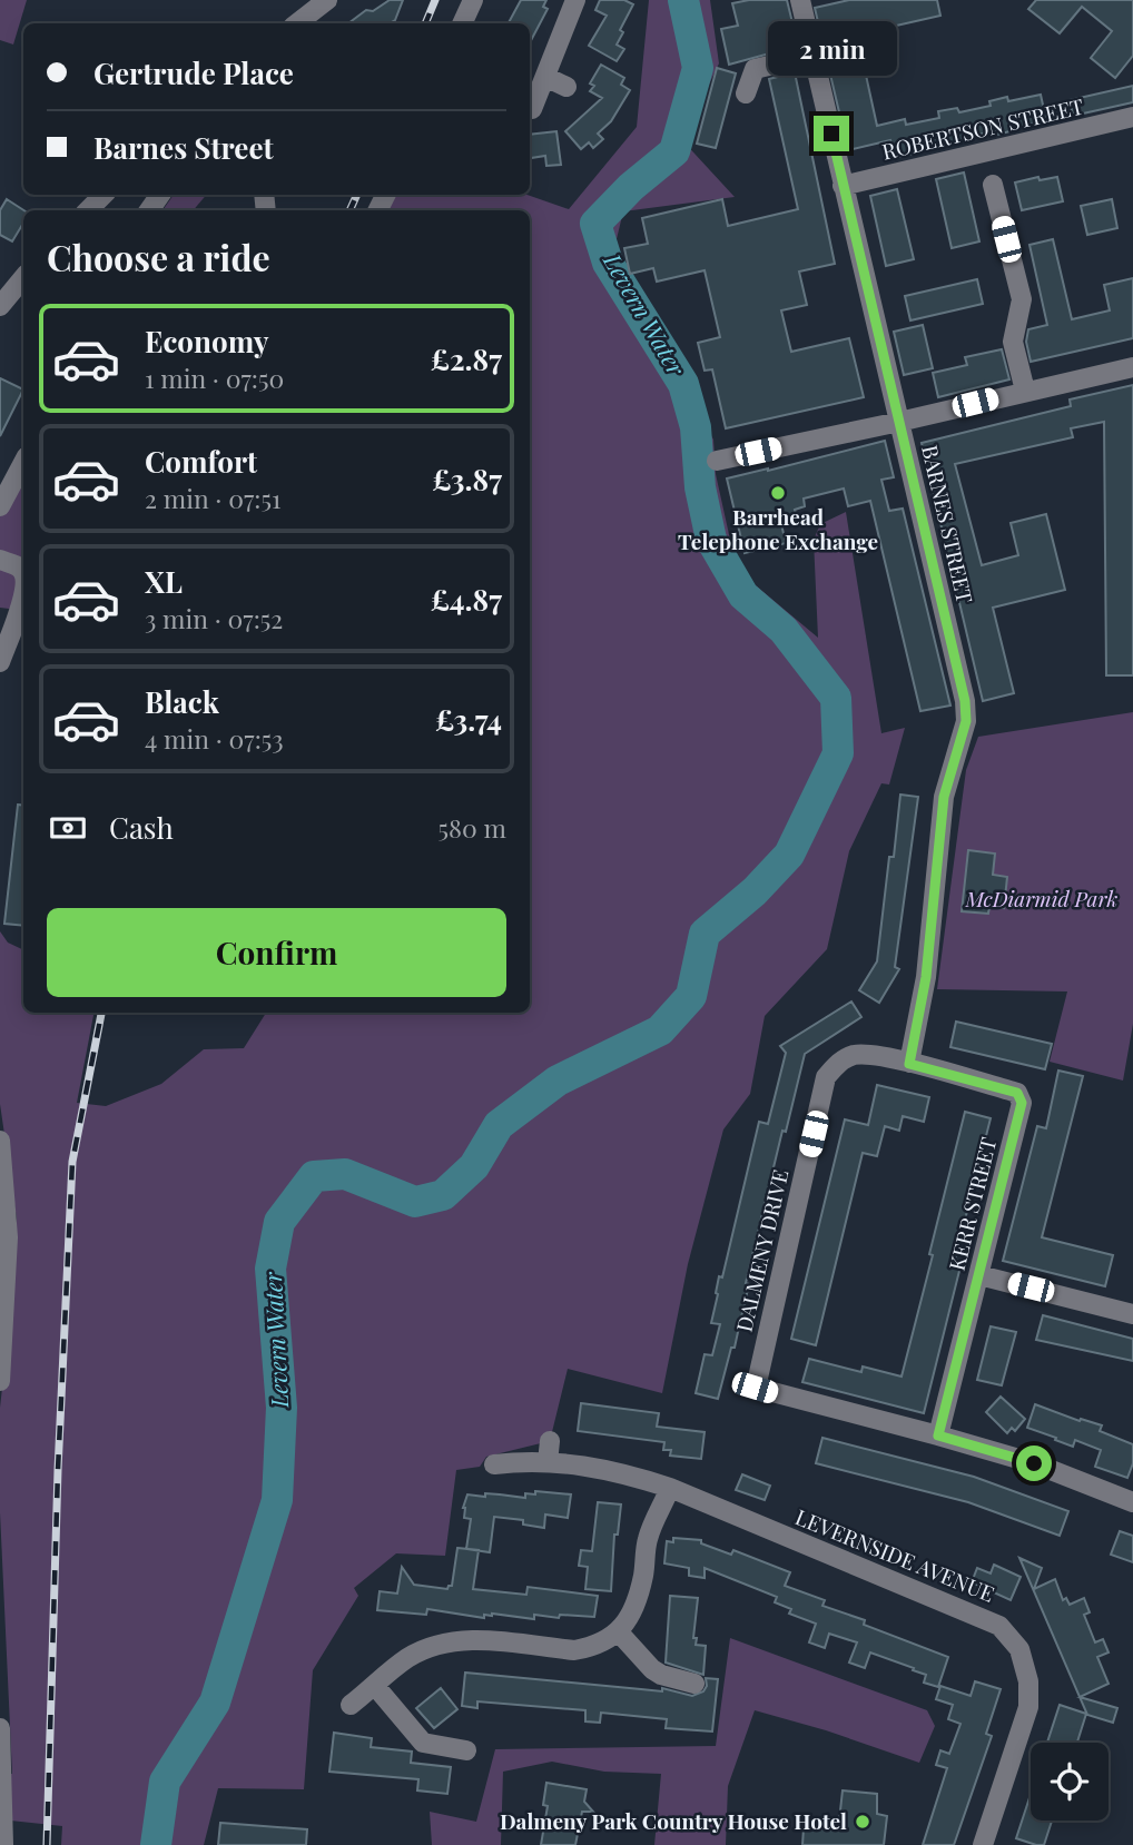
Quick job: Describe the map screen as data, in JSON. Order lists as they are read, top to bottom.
{
  "streets": {
    "street": [
      "ROBERTSON STREET",
      "BARNES STREET",
      "KERR STREET",
      "DALMENY DRIVE",
      "LEVERNSIDE AVENUE"
    ]
  },
  "crossings": [
    ["ROBERTSON STREET", "BARNES STREET"],
    ["BARNES STREET", "KERR STREET"],
    ["BARNES STREET", "DALMENY DRIVE"],
    ["KERR STREET", "DALMENY DRIVE"]
  ],
  "water": ["Levern Water"],
  "parks": ["McDiarmid Park"],
  "places": ["Barrhead Telephone Exchange", "Dalmeny Park Country House Hotel"],
  "page": {
    "bubble": "2 min",
    "banner": ["Gertrude Place", "Barnes Street"],
    "heading": "Choose a ride",
    "list": [
      {
        "name": "Economy",
        "note": "1 min · 07:50",
        "value": "£2.87"
      },
      {
        "name": "Comfort",
        "note": "2 min · 07:51",
        "value": "£3.87"
      },
      {
        "name": "XL",
        "note": "3 min · 07:52",
        "value": "£4.87"
      },
      {
        "name": "Black",
        "note": "4 min · 07:53",
        "value": "£3.74"
      }
    ],
    "pay": ["Cash", "580 m"],
    "buttons": "Confirm"
  }
}
